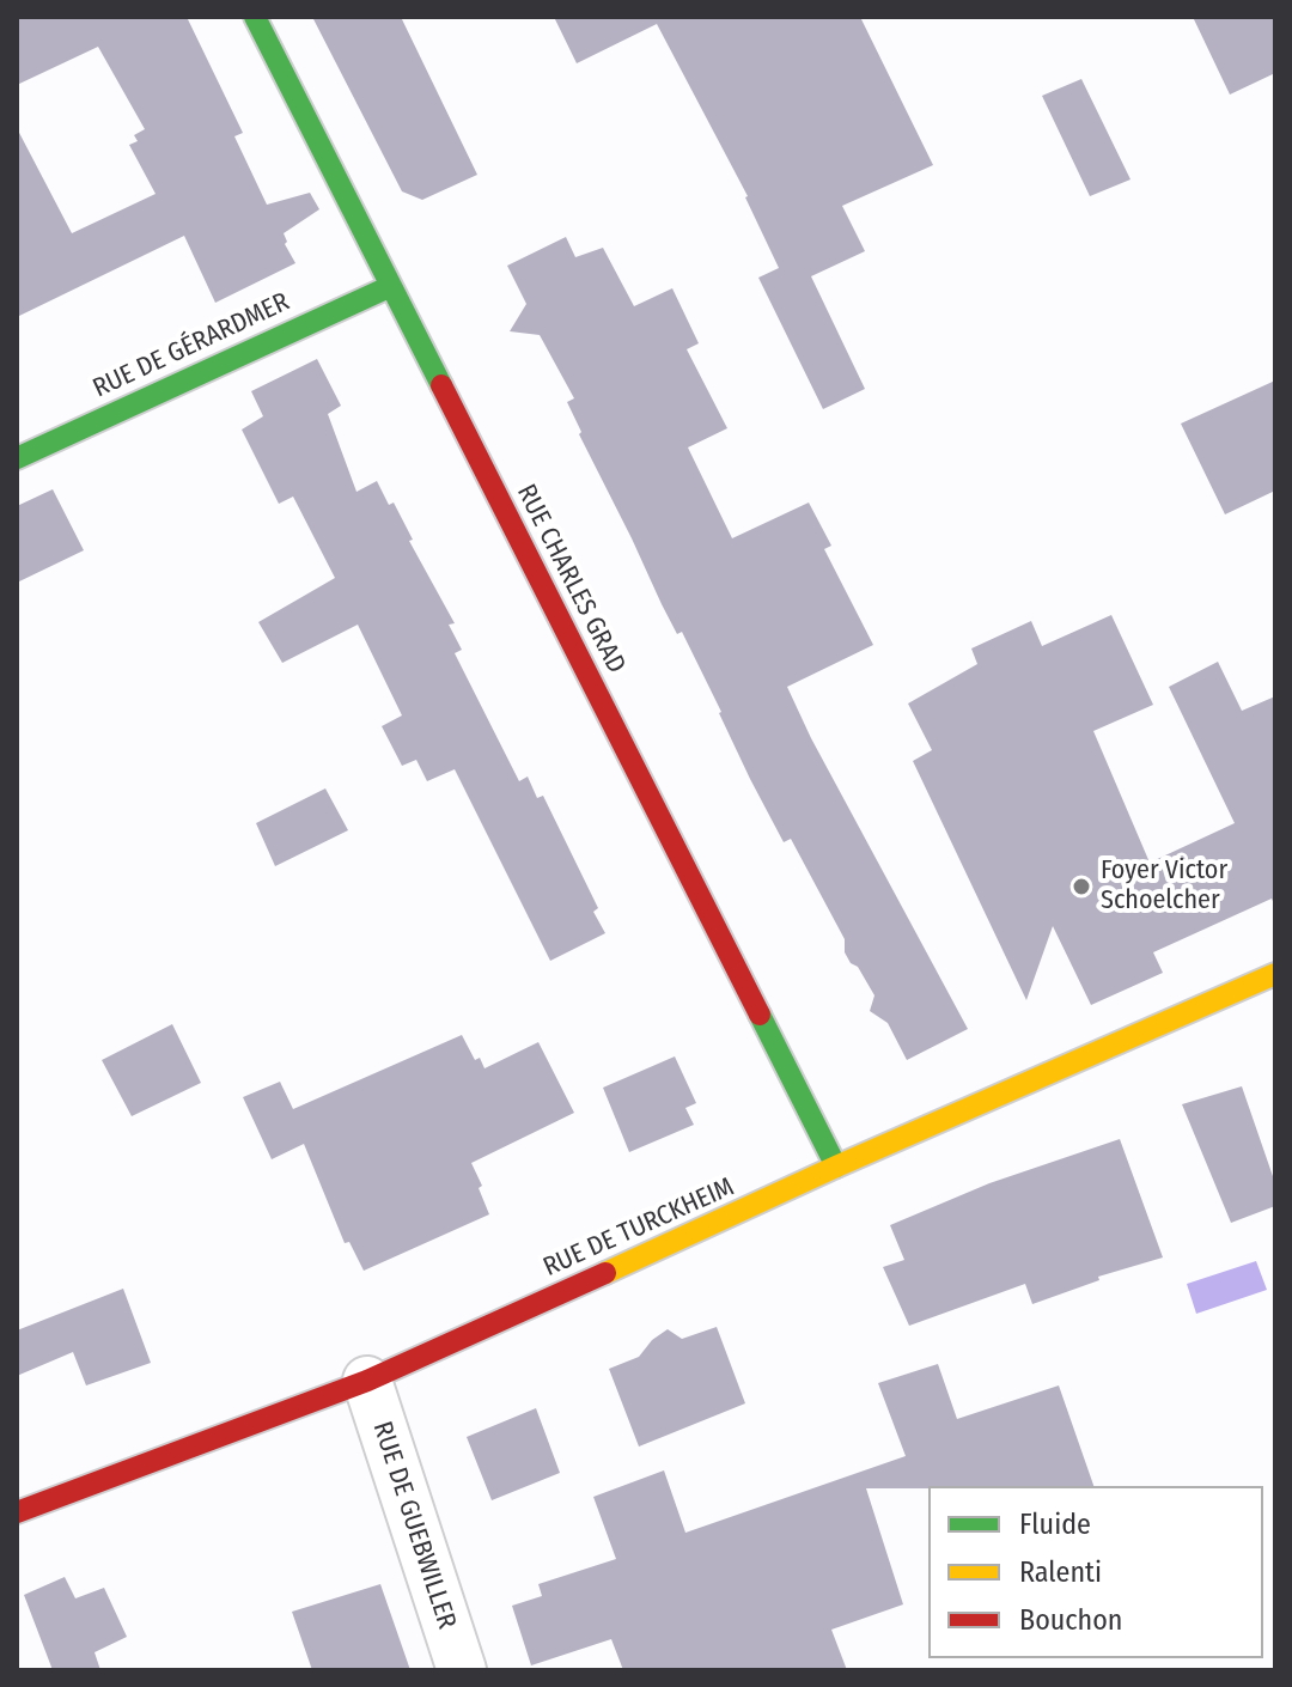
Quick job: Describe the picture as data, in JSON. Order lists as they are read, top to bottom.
{
  "streets": {
    "street": [
      "RUE DE GÉRARDMER",
      "RUE CHARLES GRAD",
      "RUE DE TURCKHEIM",
      "RUE DE GUEBWILLER"
    ]
  },
  "crossings": [
    ["RUE DE GÉRARDMER", "RUE CHARLES GRAD"],
    ["RUE CHARLES GRAD", "RUE DE TURCKHEIM"],
    ["RUE DE TURCKHEIM", "RUE DE GUEBWILLER"]
  ],
  "places": ["Foyer Victor Schoelcher"],
  "legend": ["Fluide", "Ralenti", "Bouchon"]
}
